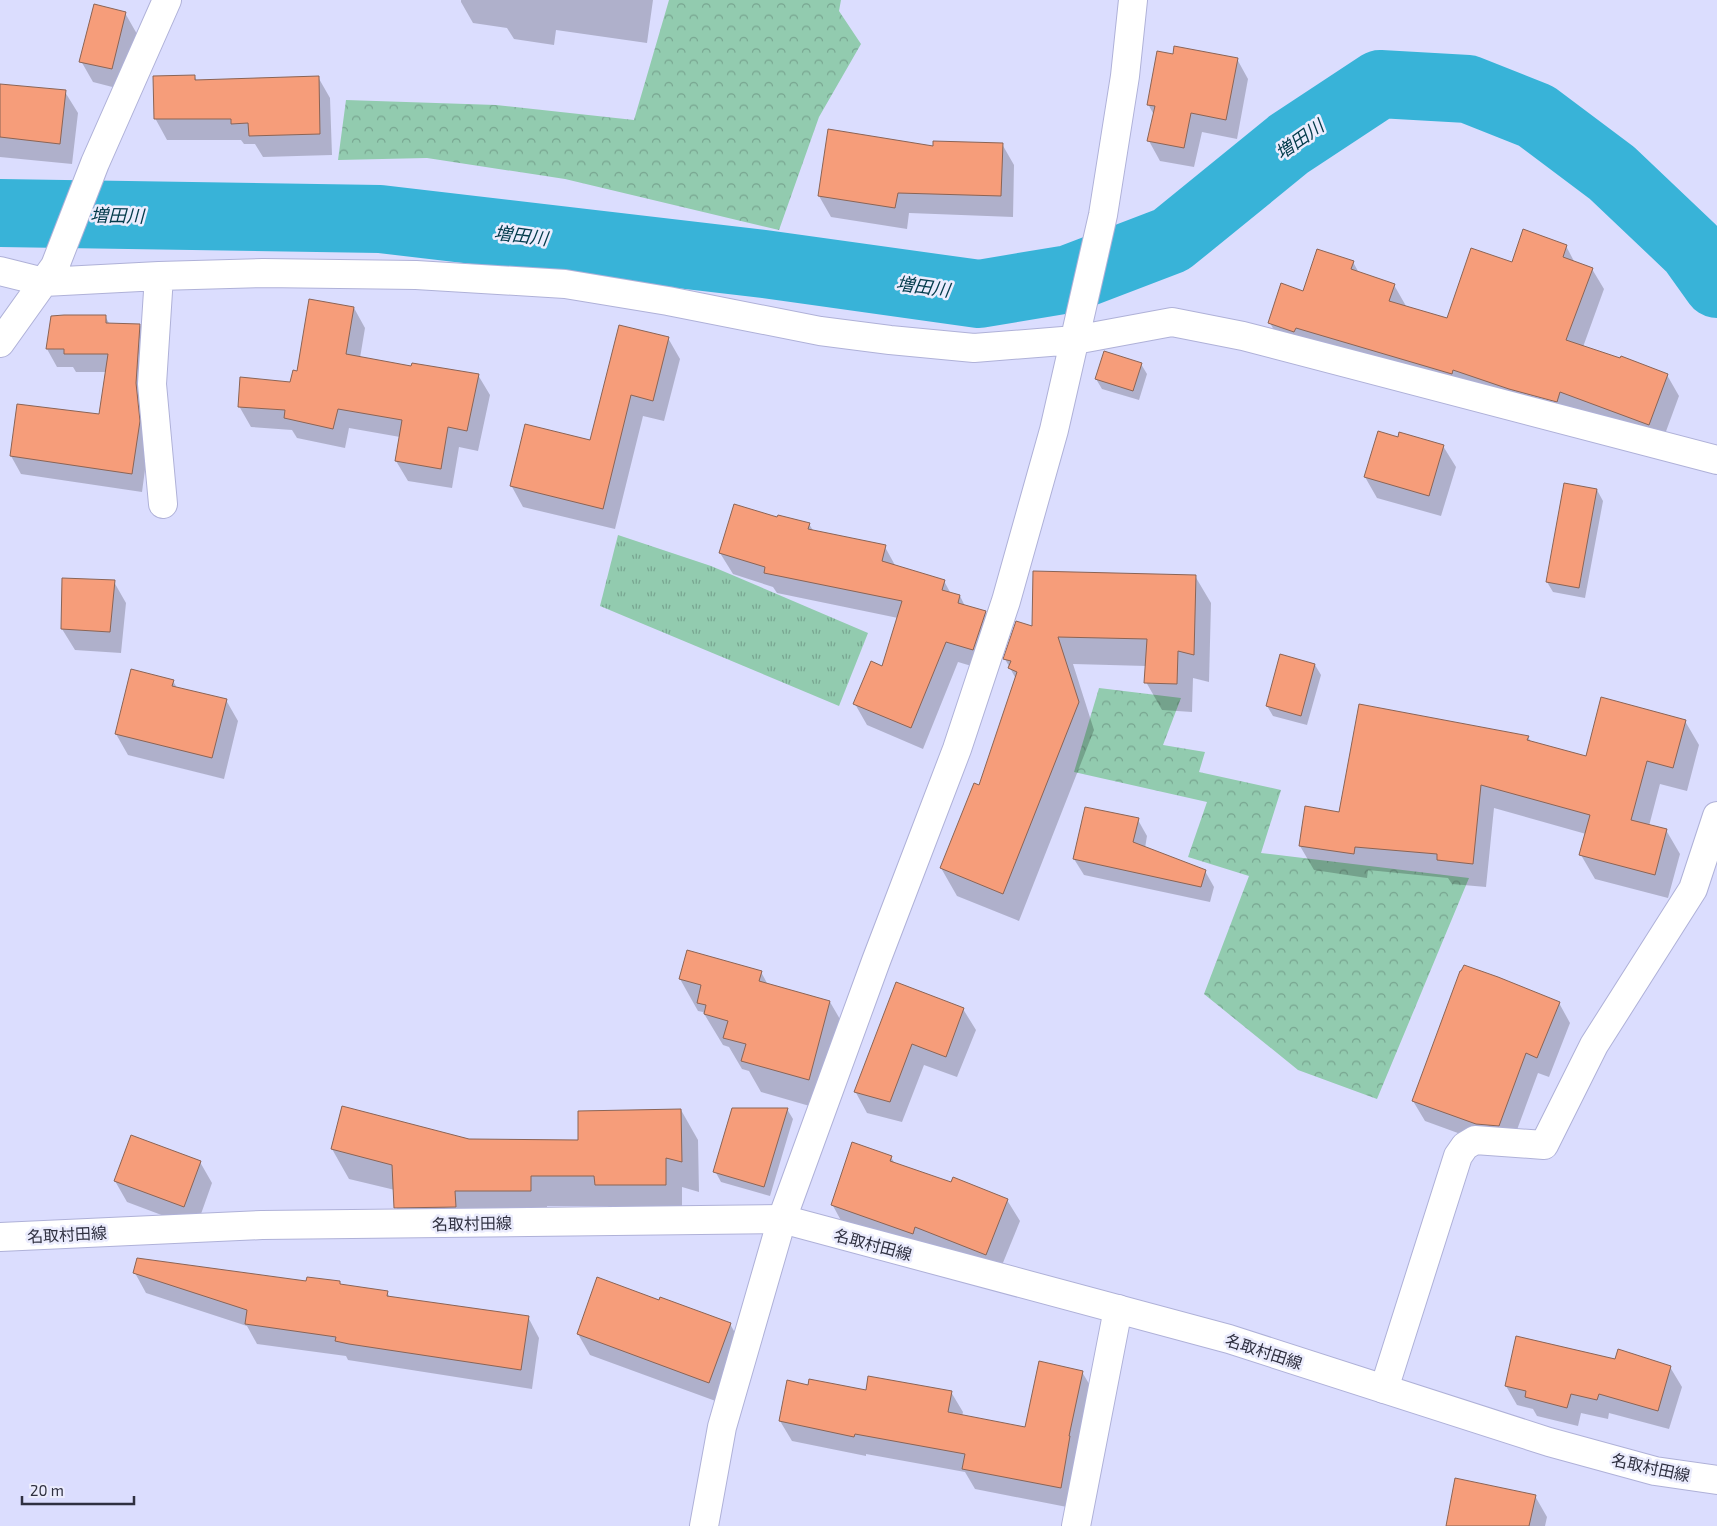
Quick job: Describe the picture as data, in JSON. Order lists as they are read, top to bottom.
{
  "streets": {
    "street": ["名取村田線"]
  },
  "water": ["増田川"],
  "scale_bar": "20 m"
}
